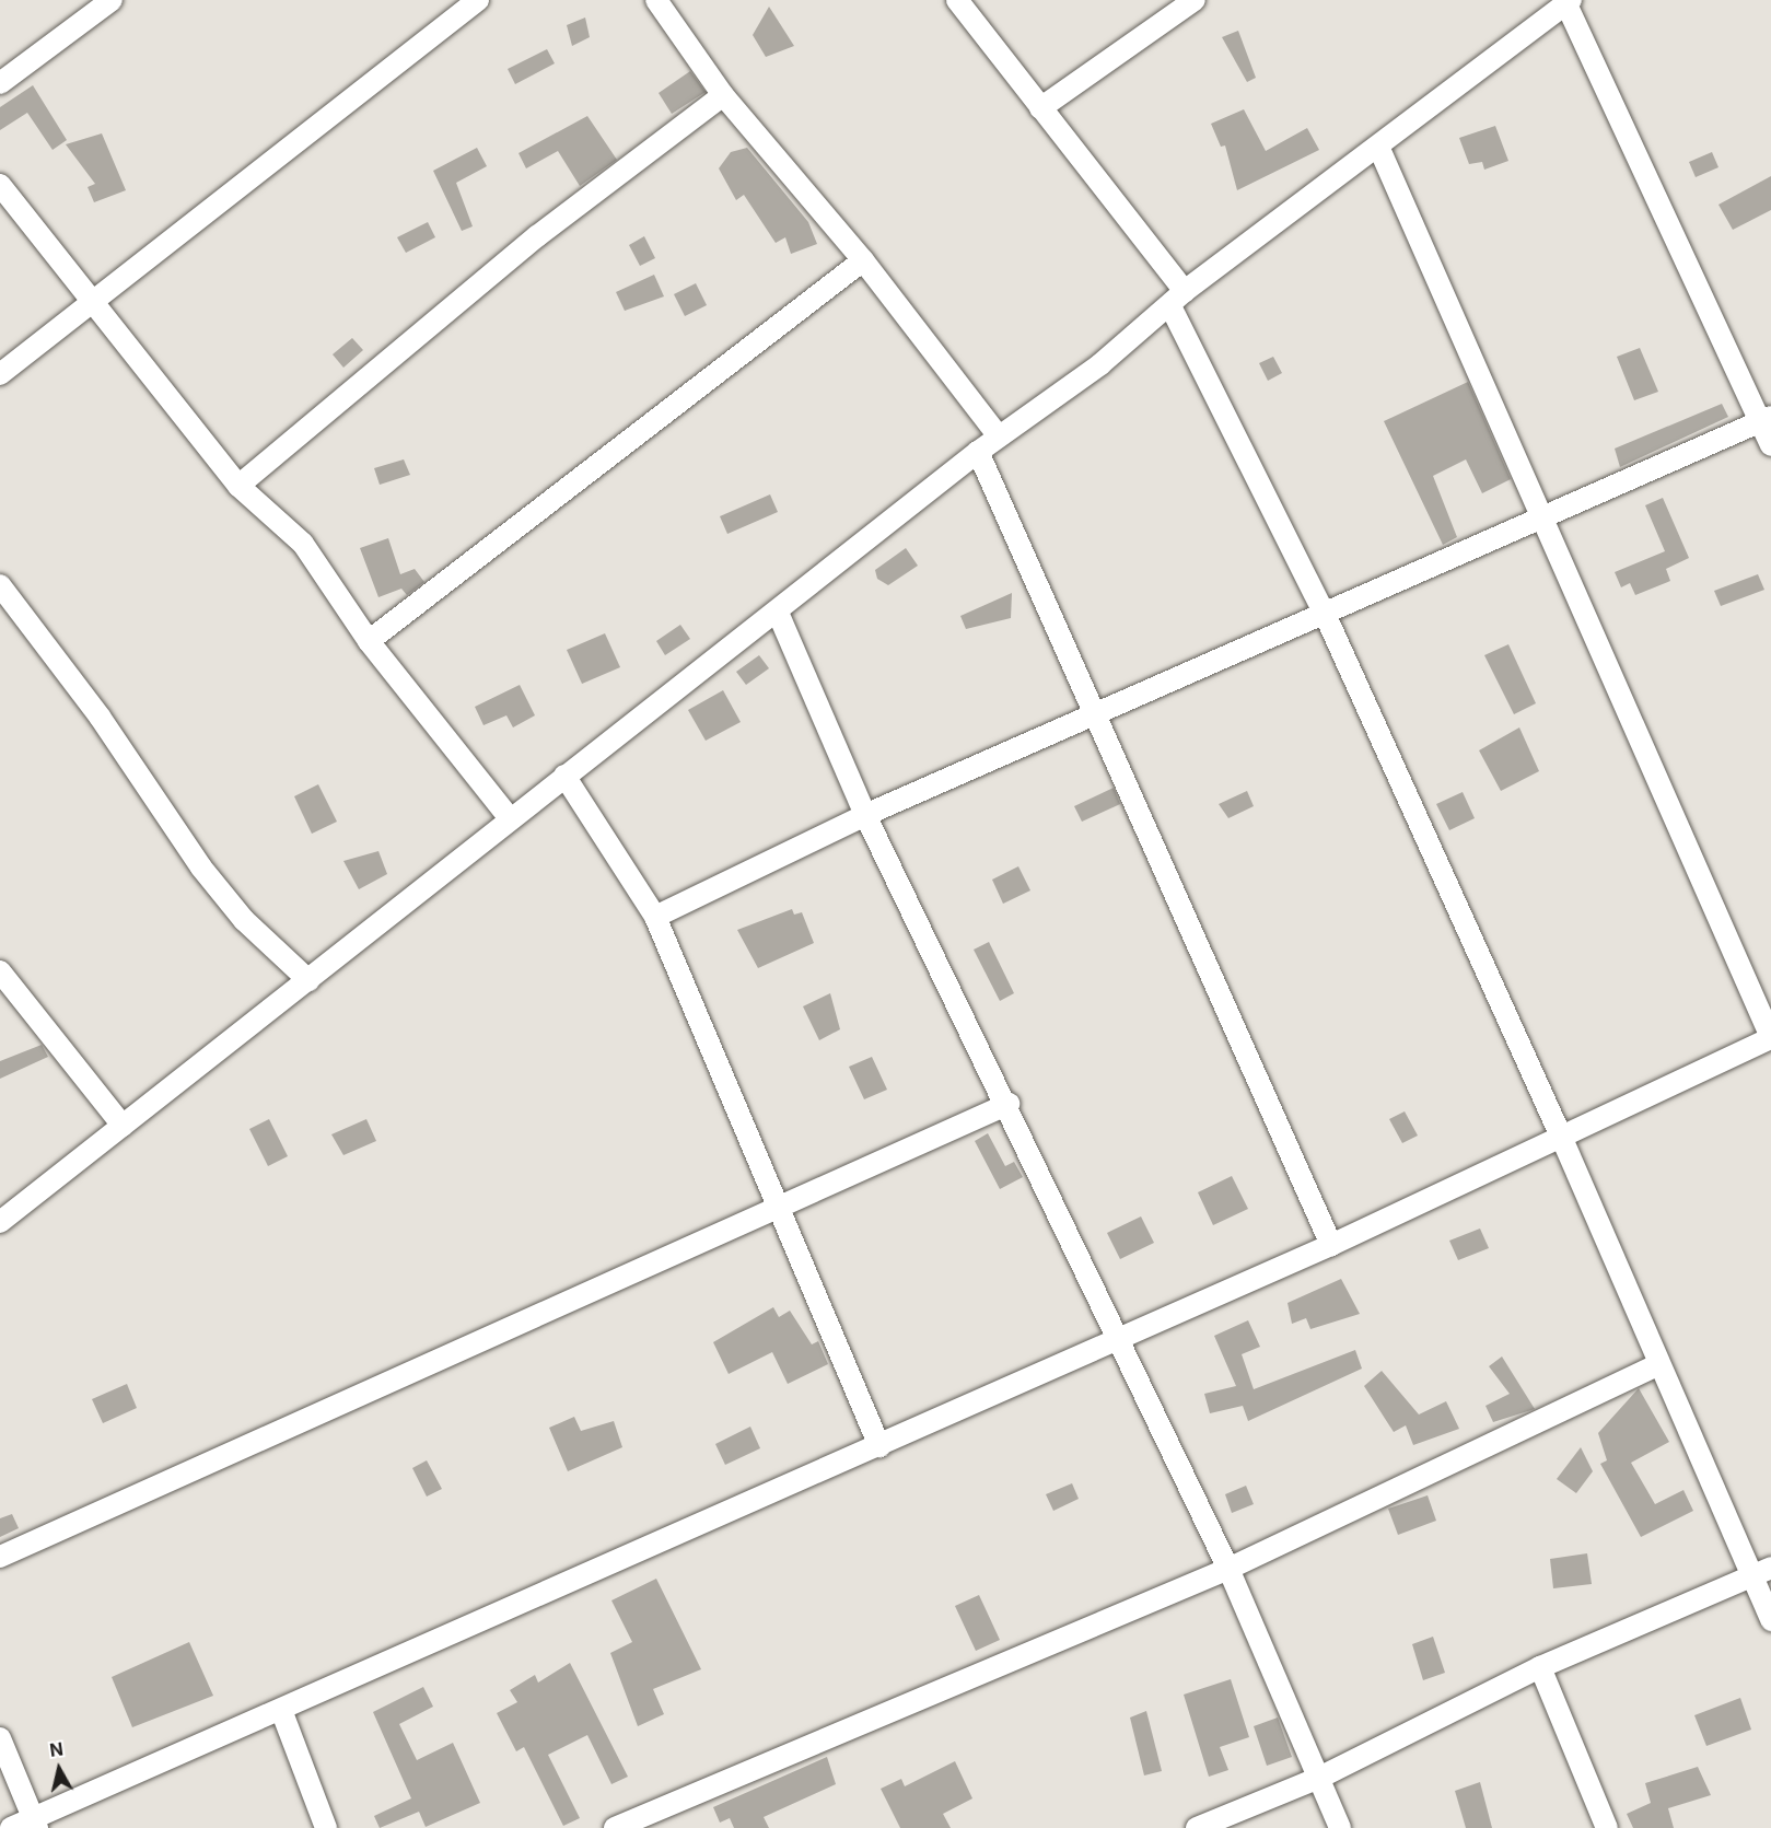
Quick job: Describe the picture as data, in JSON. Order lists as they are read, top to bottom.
{
  "north": "top"
}
